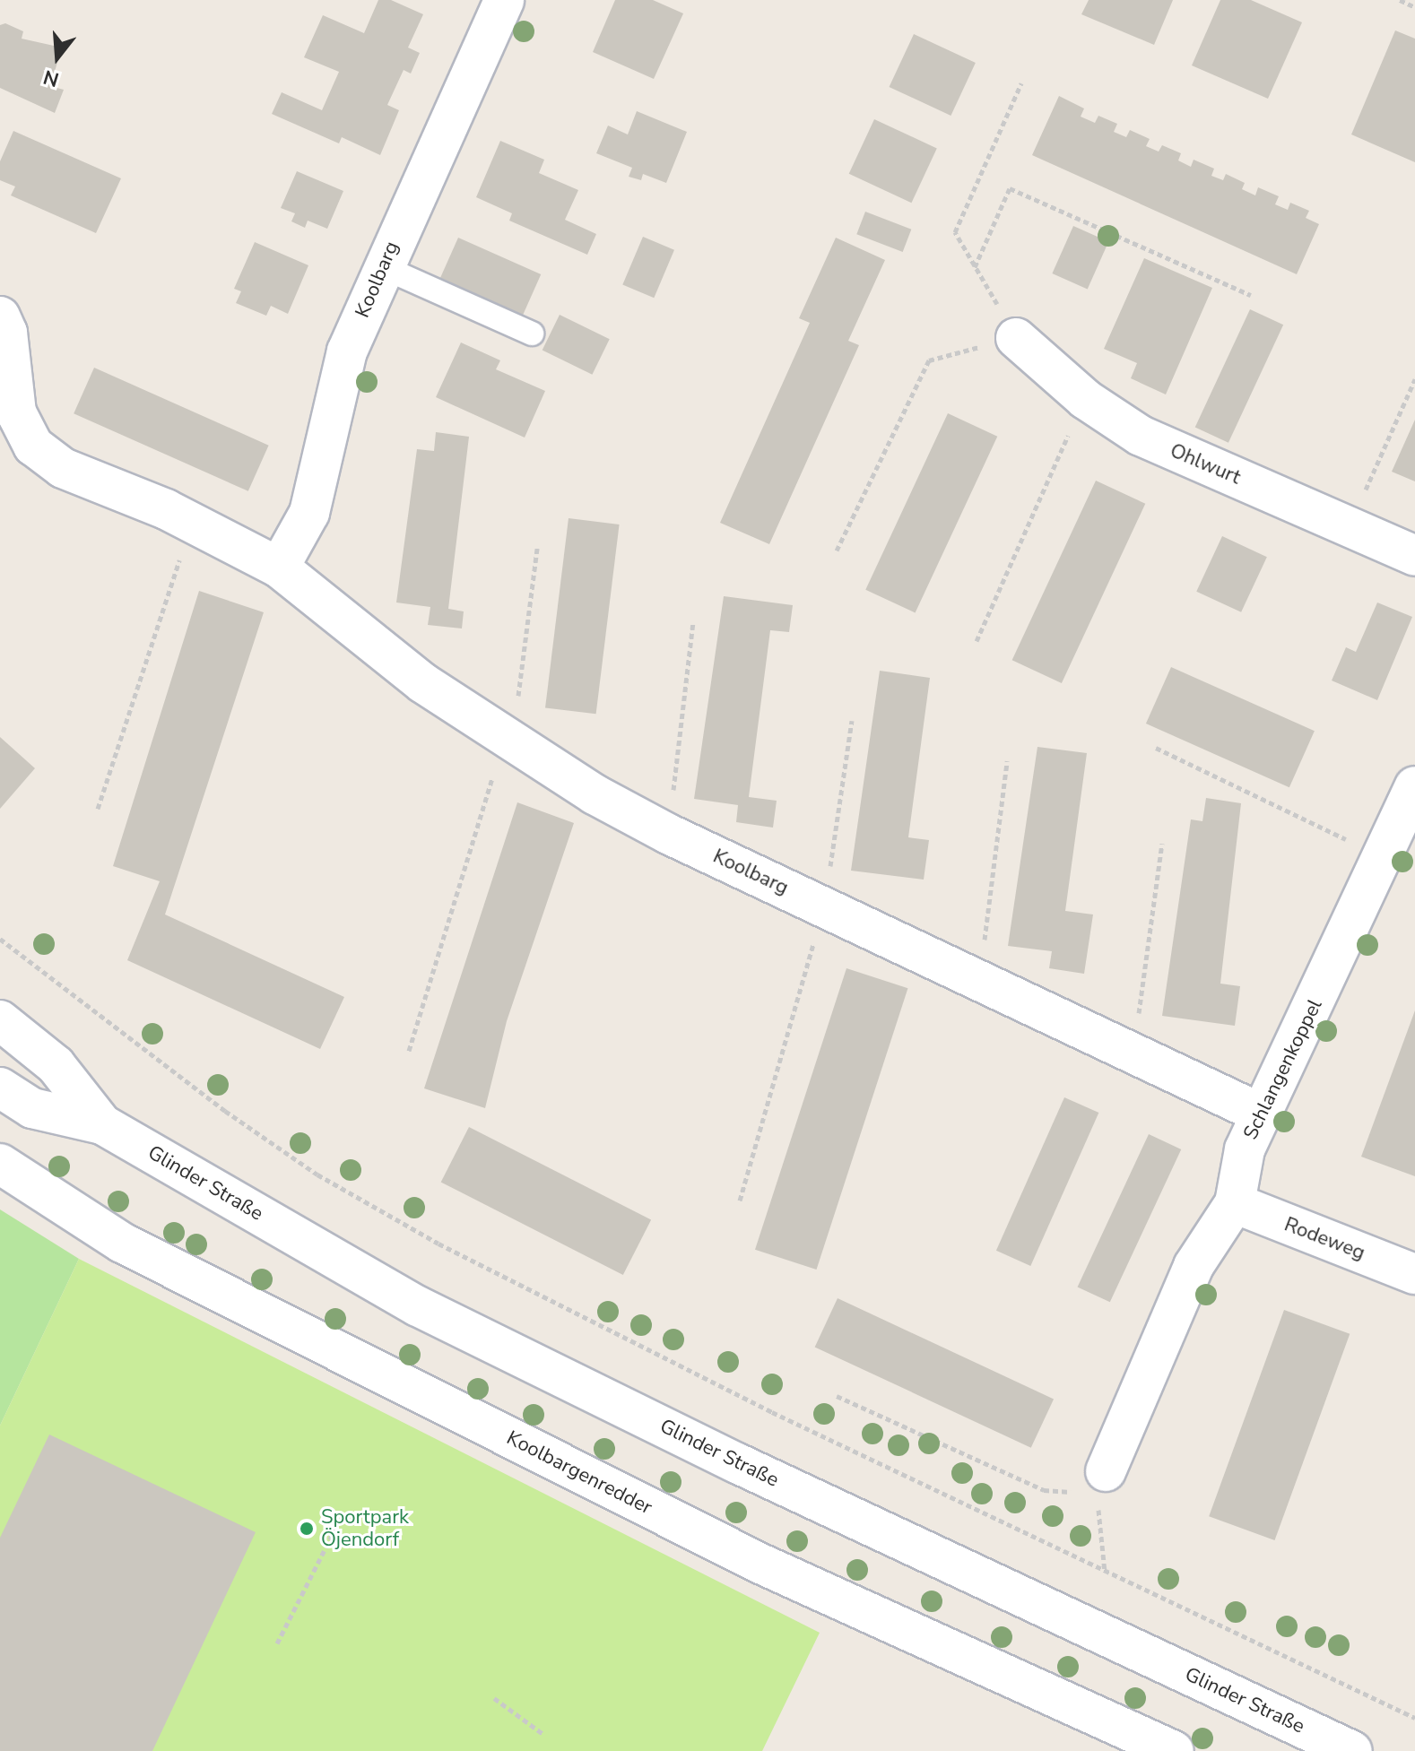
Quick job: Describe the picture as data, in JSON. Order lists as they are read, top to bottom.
{
  "streets": {
    "street": [
      "Koolbarg",
      "Ohlwurt",
      "Schlangenkoppel",
      "Glinder Straße",
      "Rodeweg",
      "Koolbargenredder"
    ]
  },
  "crossings": [
    ["Koolbarg", "Schlangenkoppel"],
    ["Schlangenkoppel", "Rodeweg"]
  ],
  "places": ["Sportpark Öjendorf"],
  "north": "bottom"
}
